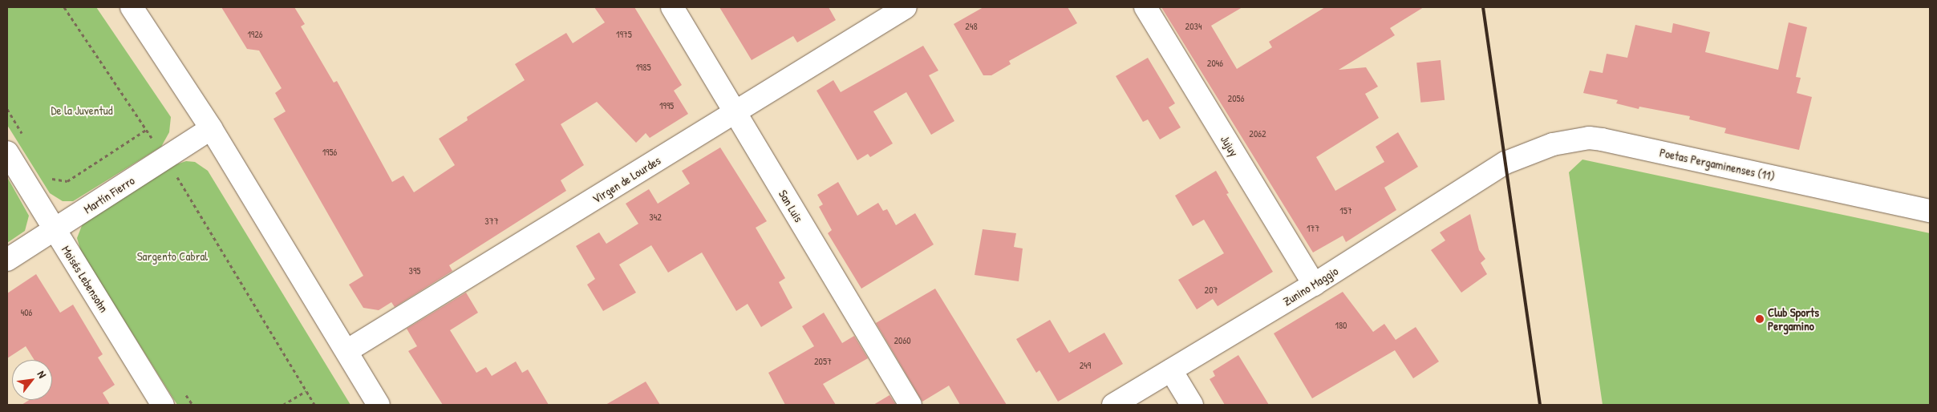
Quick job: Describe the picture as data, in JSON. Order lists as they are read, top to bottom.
{
  "streets": {
    "street": [
      "Jujuy",
      "Poetas Pergaminenses (11)",
      "Virgen de Lourdes",
      "Martín Fierro",
      "San Luis",
      "Moisés Lebensohn",
      "Zunino Maggio"
    ]
  },
  "crossings": [
    ["Jujuy", "Zunino Maggio"],
    ["Poetas Pergaminenses (11)", "Zunino Maggio"],
    ["Virgen de Lourdes", "San Luis"],
    ["Martín Fierro", "Moisés Lebensohn"]
  ],
  "parks": ["De la Juventud", "Sargento Cabral"],
  "places": ["Club Sports Pergamino"],
  "house_numbers": [
    "248",
    "2034",
    "1926",
    "1975",
    "2046",
    "1985",
    "2056",
    "1995",
    "2062",
    "1956",
    "157",
    "342",
    "377",
    "177",
    "395",
    "207",
    "406",
    "180",
    "2060",
    "2057",
    "249"
  ],
  "north": "top right"
}
